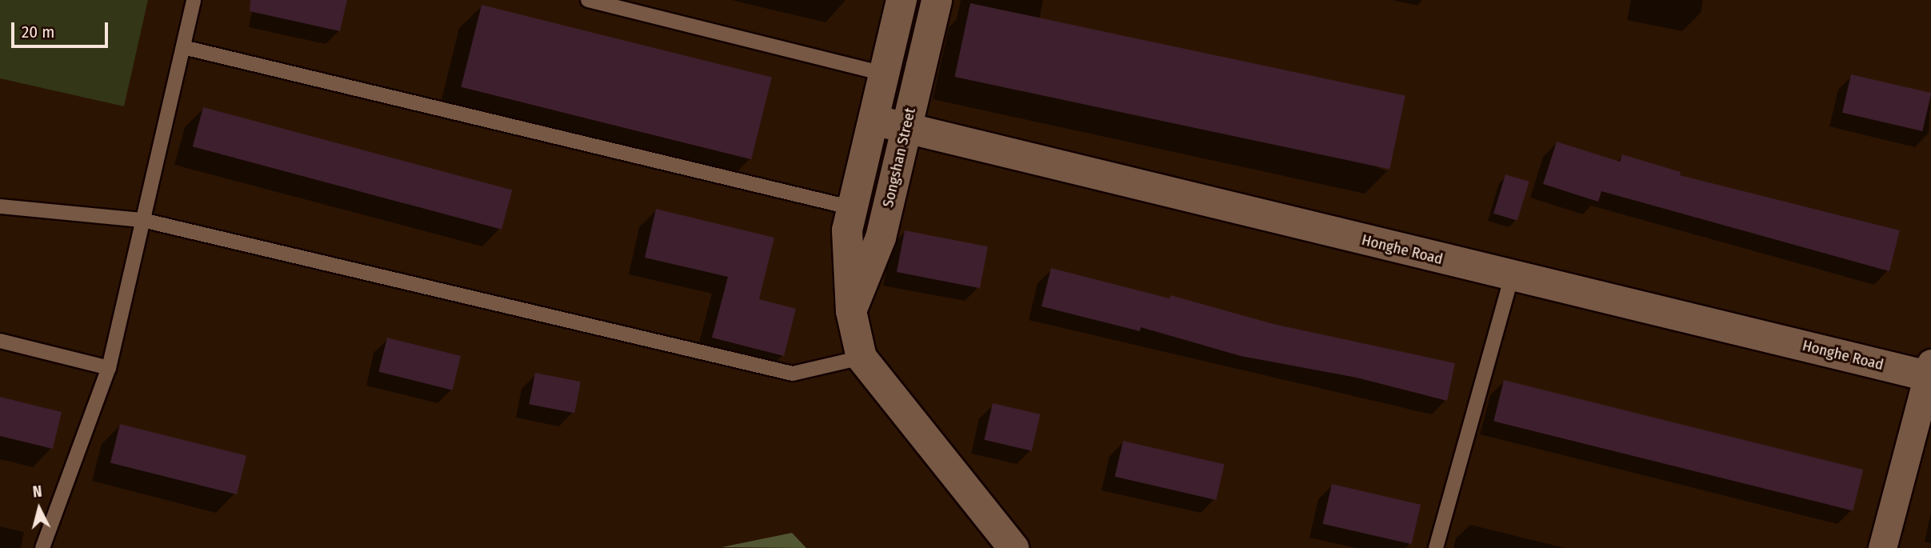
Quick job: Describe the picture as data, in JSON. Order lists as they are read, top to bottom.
{
  "streets": {
    "street": ["Songshan Street", "Honghe Road"]
  },
  "crossings": [
    ["Songshan Street", "Honghe Road"]
  ],
  "scale_bar": "20 m",
  "north": "top"
}
